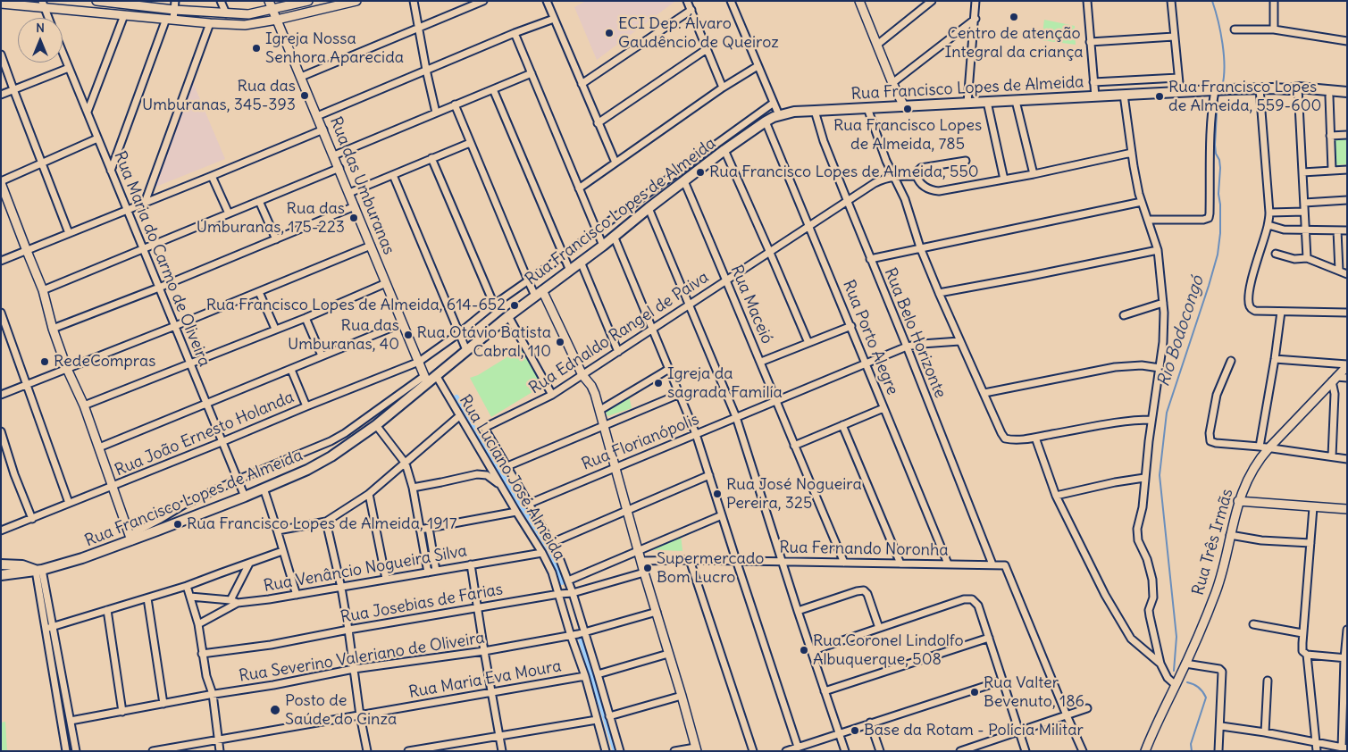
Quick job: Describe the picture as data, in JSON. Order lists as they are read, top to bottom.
{
  "streets": {
    "main road": ["Rua Francisco Lopes de Almeida"],
    "street": [
      "Rua das Umburanas",
      "Rua Maria do Carmo de Oliveira",
      "Rua Maceió",
      "Rua Ednaldo Rangel de Paiva",
      "Rua Belo Horizonte",
      "Rua Porto Alegre",
      "Rua João Ernesto Holanda",
      "Rua Florianópolis",
      "Rua Luciano José Almeida",
      "Rua Três Irmãs",
      "Rua Fernando Noronha",
      "Rua Venâncio Nogueira Silva",
      "Rua Josebias de Farias",
      "Rua Severino Valeriano de Oliveira",
      "Rua Maria Eva Moura"
    ]
  },
  "crossings": [
    ["Rua Francisco Lopes de Almeida", "Rua das Umburanas"],
    ["Rua Francisco Lopes de Almeida", "Rua Maria do Carmo de Oliveira"],
    ["Rua Francisco Lopes de Almeida", "Rua Maceió"],
    ["Rua Francisco Lopes de Almeida", "Rua Belo Horizonte"],
    ["Rua Francisco Lopes de Almeida", "Rua Porto Alegre"],
    ["Rua Francisco Lopes de Almeida", "Rua Luciano José Almeida"],
    ["Rua das Umburanas", "Rua João Ernesto Holanda"],
    ["Rua Maria do Carmo de Oliveira", "Rua João Ernesto Holanda"],
    ["Rua Maceió", "Rua Ednaldo Rangel de Paiva"],
    ["Rua Maceió", "Rua Florianópolis"],
    ["Rua Maceió", "Rua Fernando Noronha"],
    ["Rua Ednaldo Rangel de Paiva", "Rua Belo Horizonte"],
    ["Rua Ednaldo Rangel de Paiva", "Rua Porto Alegre"],
    ["Rua Ednaldo Rangel de Paiva", "Rua Luciano José Almeida"],
    ["Rua Belo Horizonte", "Rua Florianópolis"],
    ["Rua Belo Horizonte", "Rua Fernando Noronha"],
    ["Rua Porto Alegre", "Rua Florianópolis"],
    ["Rua Porto Alegre", "Rua Fernando Noronha"],
    ["Rua Florianópolis", "Rua Luciano José Almeida"],
    ["Rua Luciano José Almeida", "Rua Venâncio Nogueira Silva"],
    ["Rua Luciano José Almeida", "Rua Josebias de Farias"],
    ["Rua Luciano José Almeida", "Rua Severino Valeriano de Oliveira"],
    ["Rua Luciano José Almeida", "Rua Maria Eva Moura"]
  ],
  "water": ["Rio Bodocongó"],
  "places": [
    "Centro de atenção Integral da criança",
    "ECI Dep. Álvaro Gaudêncio de Queiroz",
    "Igreja Nossa Senhora Aparecida",
    "Rua das Umburanas, 345-393",
    "Rua Francisco Lopes de Almeida, 559-600",
    "Rua Francisco Lopes de Almeida, 785",
    "Rua Francisco Lopes de Almeida, 550",
    "Rua das Umburanas, 175-223",
    "Rua Francisco Lopes de Almeida, 614-652",
    "Rua das Umburanas, 40",
    "Rua Otávio Batista Cabral, 110",
    "RedeCompras",
    "Igreja da sagrada Familía",
    "Rua José Nogueira Pereira, 325",
    "Rua Francisco Lopes de Almeida, 1917",
    "Supermercado Bom Lucro",
    "Rua Coronel Lindolfo Albuquerque, 508",
    "Rua Valter Bevenuto, 186",
    "Posto de Saúde do Cinza",
    "Base da Rotam - Polícia Militar"
  ],
  "north": "top"
}
